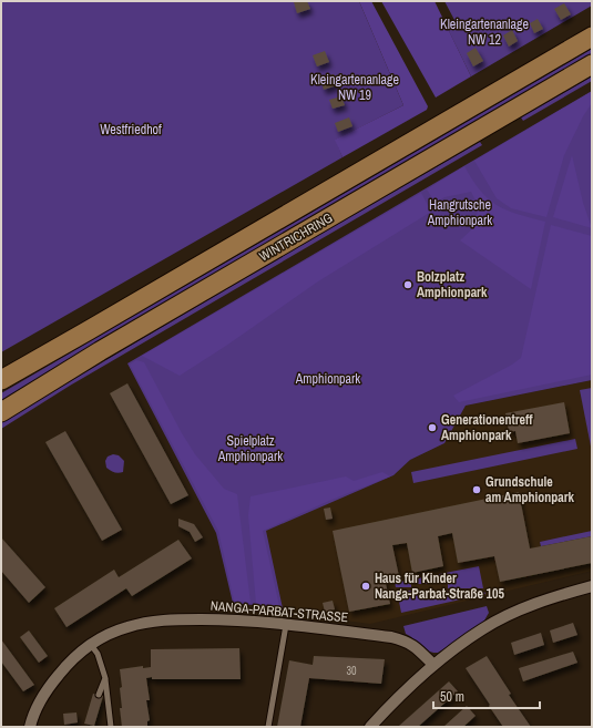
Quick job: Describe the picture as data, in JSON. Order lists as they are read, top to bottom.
{
  "streets": {
    "main road": ["WINTRICHRING"],
    "street": ["NANGA-PARBAT-STRASSE"]
  },
  "parks": [
    "Kleingartenanlage NW 12",
    "Kleingartenanlage NW 19",
    "Westfriedhof",
    "Hangrutsche Amphionpark",
    "Amphionpark",
    "Spielplatz Amphionpark"
  ],
  "places": [
    "Bolzplatz Amphionpark",
    "Generationentreff Amphionpark",
    "Grundschule am Amphionpark",
    "Haus für Kinder Nanga-Parbat-Straße 105"
  ],
  "house_numbers": ["30"],
  "scale_bar": "50 m"
}
